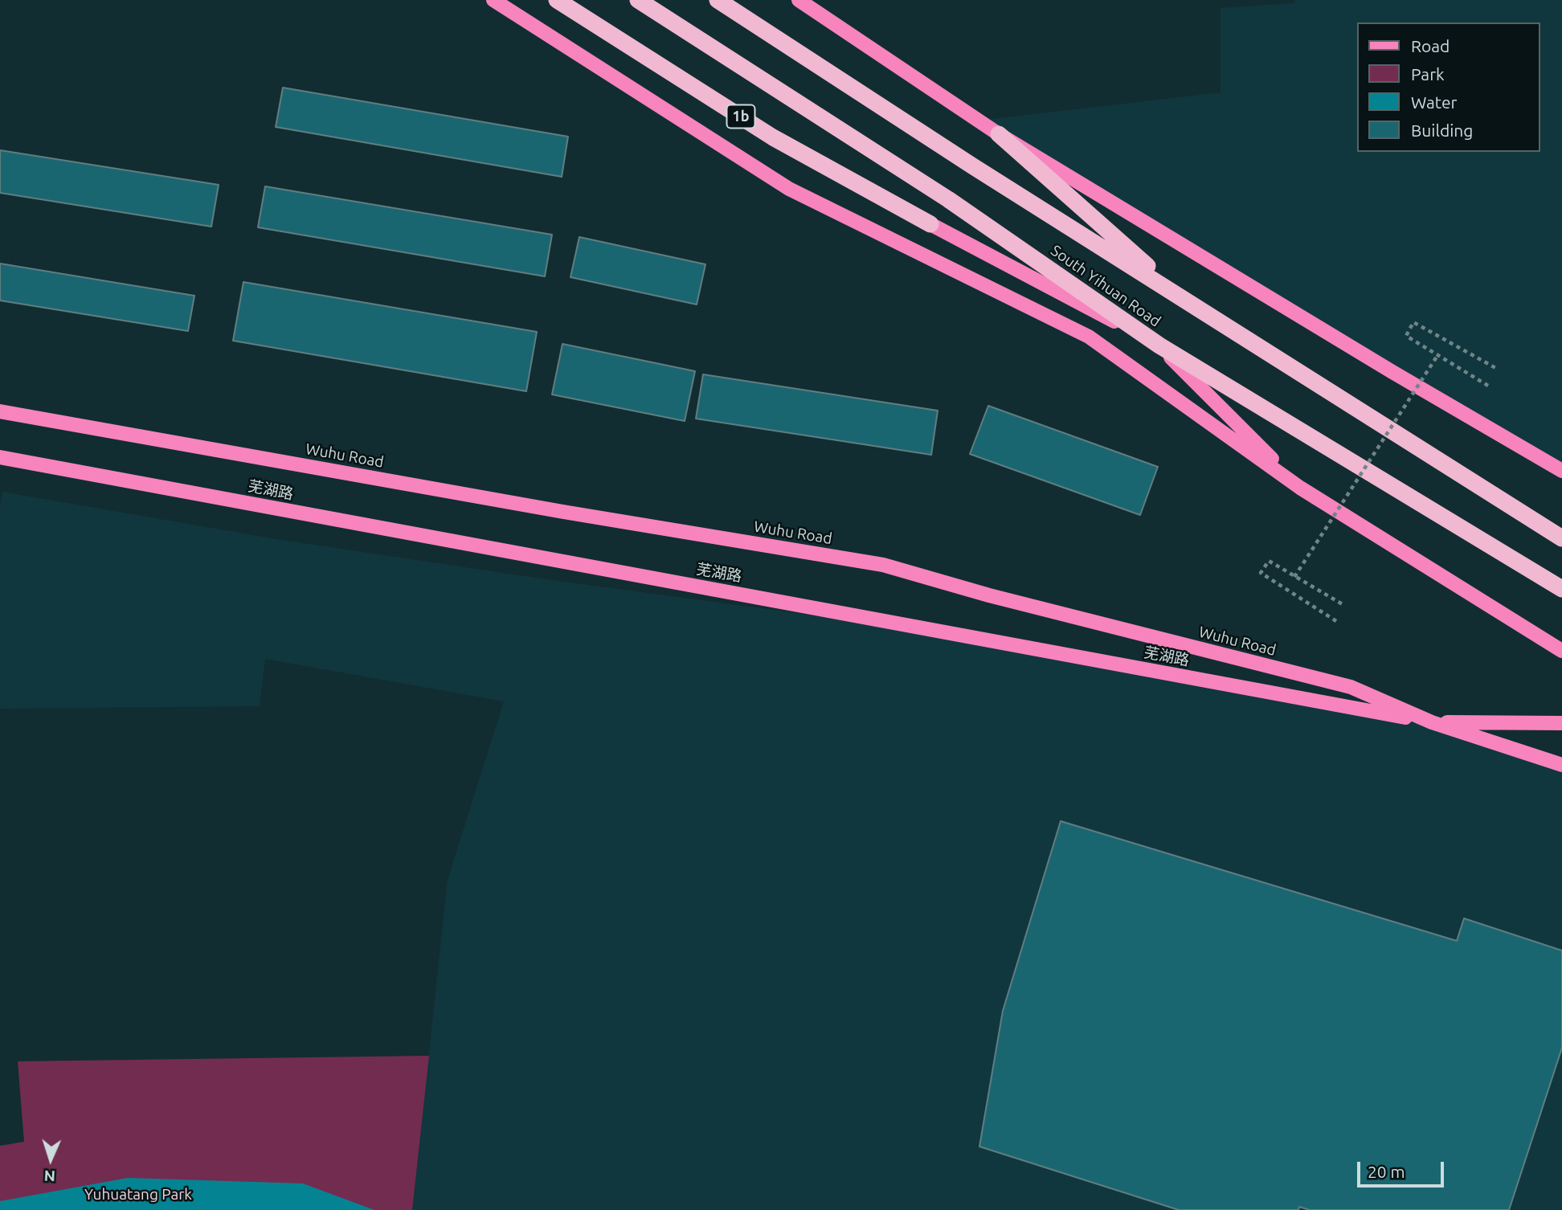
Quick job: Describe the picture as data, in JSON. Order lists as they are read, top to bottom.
{
  "streets": {
    "highway": ["1b", "South Yihuan Road"],
    "main road": ["Wuhu Road", "芜湖路"]
  },
  "crossings": [
    ["1b", "South Yihuan Road"],
    ["Wuhu Road", "芜湖路"]
  ],
  "parks": ["Yuhuatang Park"],
  "legend": [
    "Road",
    "Park",
    "Water",
    "Building"
  ],
  "scale_bar": "20 m",
  "north": "bottom"
}
